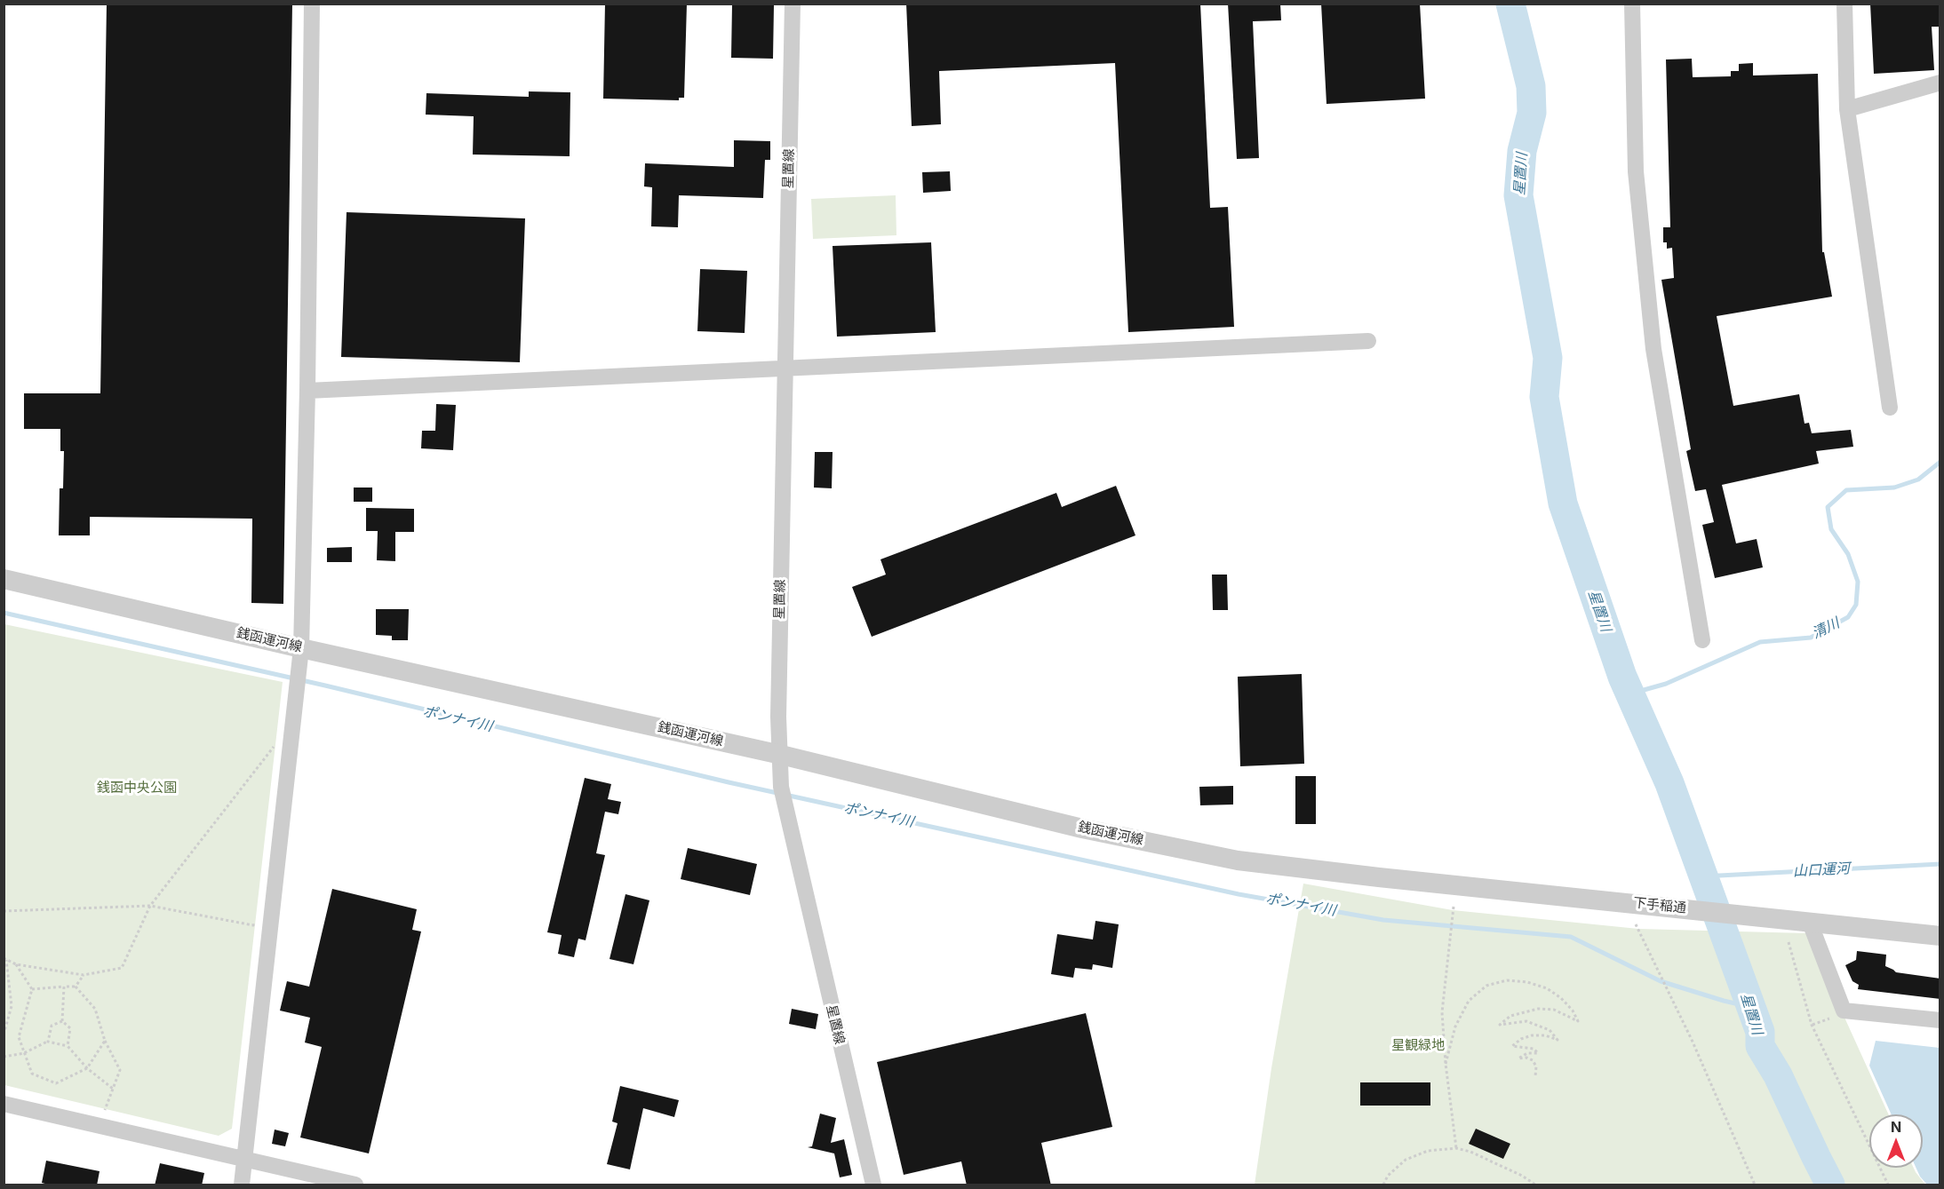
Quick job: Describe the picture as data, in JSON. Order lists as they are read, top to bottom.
{
  "streets": {
    "street": ["星置線", "銭函運河線", "下手稲通"]
  },
  "crossings": [
    ["星置線", "銭函運河線"],
    ["銭函運河線", "下手稲通"]
  ],
  "water": [
    "星置川",
    "清川",
    "ポンナイ川",
    "山口運河"
  ],
  "parks": ["銭函中央公園", "星観緑地"],
  "north": "top"
}
